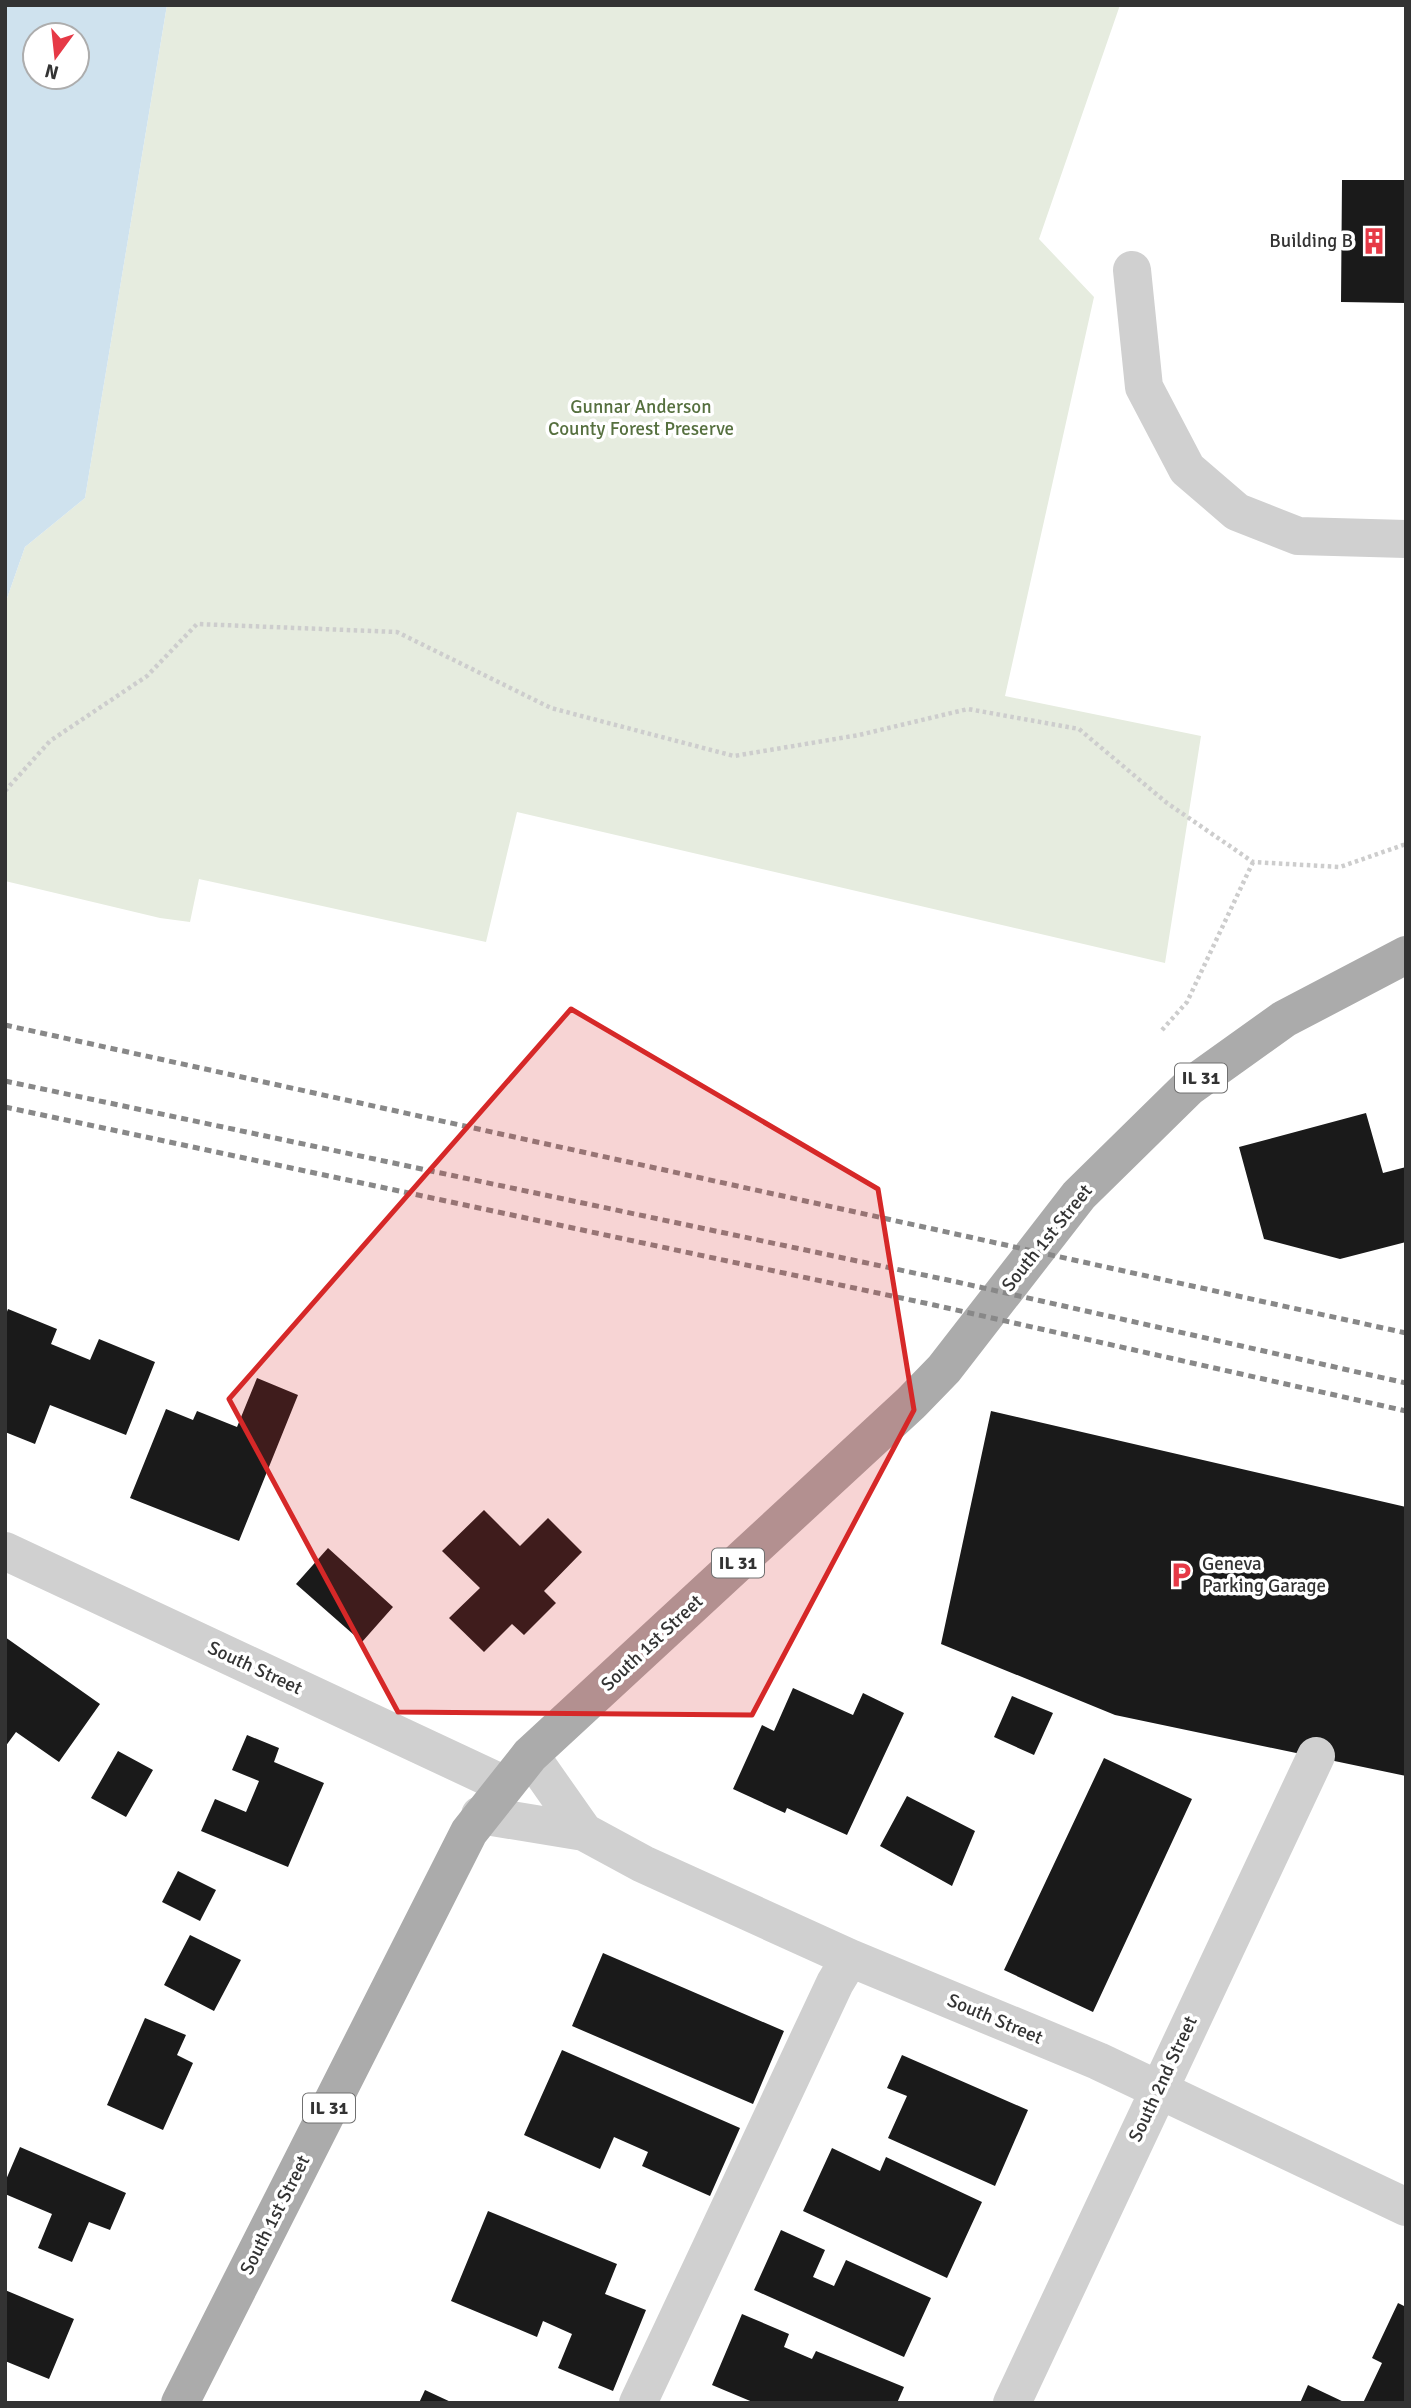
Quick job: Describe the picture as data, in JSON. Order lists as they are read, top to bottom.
{
  "streets": {
    "main road": ["IL 31", "South 1st Street"],
    "street": ["South Street", "South 2nd Street"]
  },
  "crossings": [
    ["South 1st Street", "South Street"],
    ["South Street", "South 2nd Street"]
  ],
  "parks": ["Gunnar Anderson County Forest Preserve"],
  "places": {
    "building": ["Building B"],
    "parking": ["Geneva Parking Garage"]
  },
  "north": "bottom"
}
